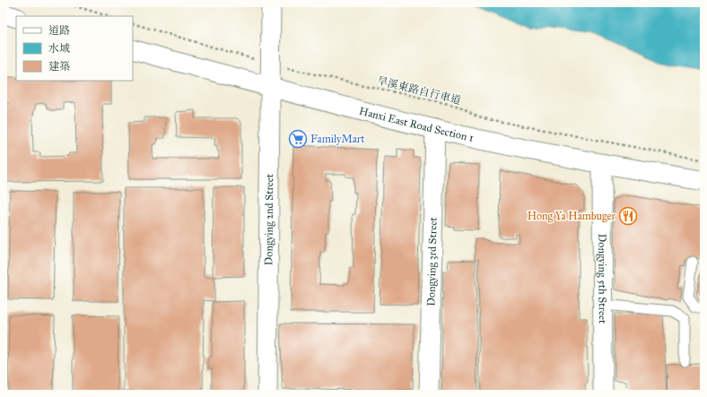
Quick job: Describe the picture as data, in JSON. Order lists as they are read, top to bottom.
{
  "streets": {
    "street": [
      "Hanxi East Road Section 1",
      "Dongying 2nd Street",
      "Dongying 3rd Street",
      "Dongying 5th Street"
    ],
    "path": ["旱溪東路自行車道"]
  },
  "crossings": [
    ["旱溪東路自行車道", "Dongying 2nd Street"],
    ["Hanxi East Road Section 1", "Dongying 2nd Street"],
    ["Hanxi East Road Section 1", "Dongying 3rd Street"],
    ["Hanxi East Road Section 1", "Dongying 5th Street"]
  ],
  "places": {
    "supermarket": ["FamilyMart"],
    "restaurant": ["Hong Ya Hambuger"]
  },
  "legend": ["道路", "水域", "建築"]
}
